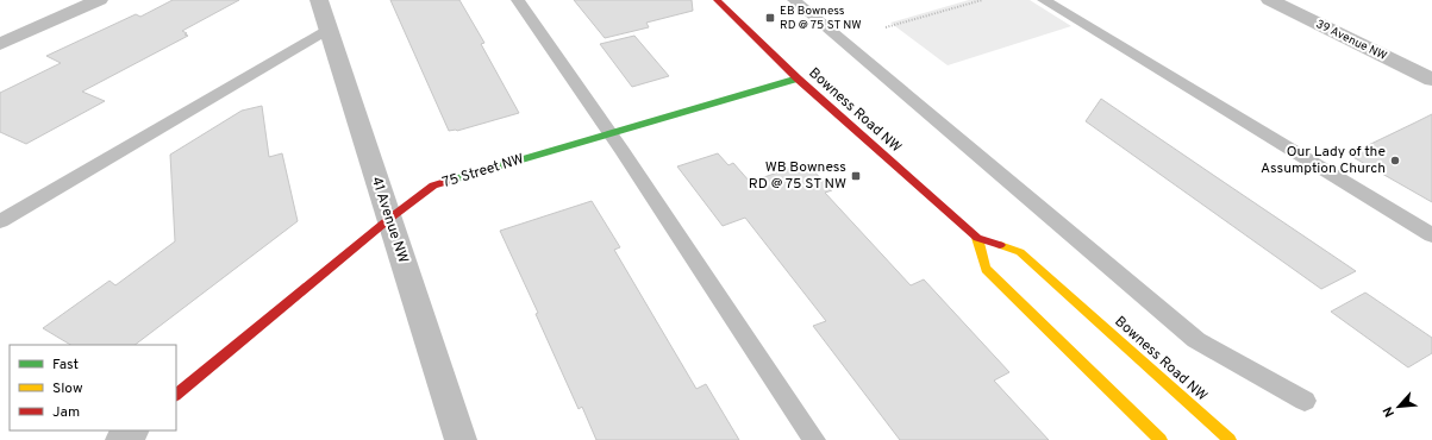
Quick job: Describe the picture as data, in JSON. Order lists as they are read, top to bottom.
{
  "streets": {
    "street": [
      "39 Avenue NW",
      "Bowness Road NW",
      "75 Street NW",
      "41 Avenue NW"
    ]
  },
  "crossings": [
    ["Bowness Road NW", "75 Street NW"],
    ["75 Street NW", "41 Avenue NW"]
  ],
  "places": {
    "transit": ["EB Bowness RD @ 75 ST NW", "WB Bowness RD @ 75 ST NW"],
    "other": ["Our Lady of the Assumption Church"]
  },
  "legend": ["Fast", "Slow", "Jam"],
  "north": "bottom left"
}
